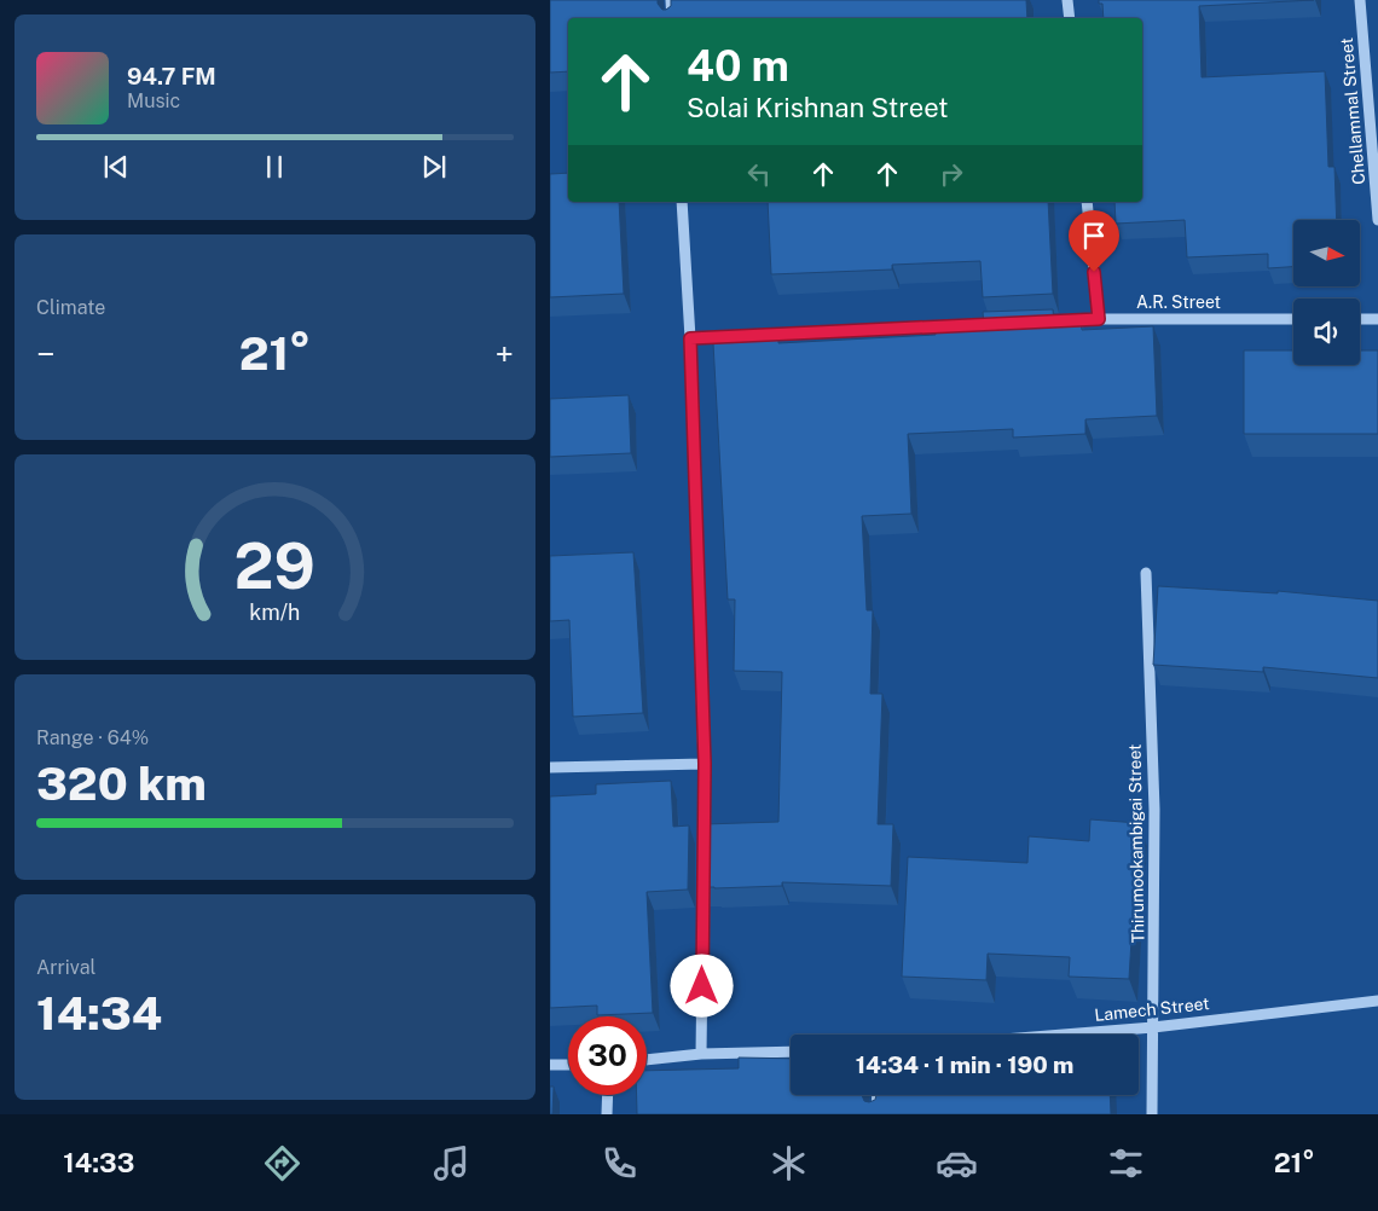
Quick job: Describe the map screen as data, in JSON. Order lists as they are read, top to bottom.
{
  "streets": {
    "street": [
      "Chellammal Street",
      "A.R. Street",
      "Thirumookambigai Street",
      "Lamech Street"
    ]
  },
  "crossings": [
    ["Thirumookambigai Street", "Lamech Street"]
  ],
  "north": "right",
  "page": {
    "turn": ["40 m", "Solai Krishnan Street"],
    "song": ["94.7 FM", "Music"],
    "tile": [
      "Climate",
      ["Range · 64%", "320 km"],
      ["Arrival", "14:34"]
    ],
    "heat": ["−", "21°", "+"],
    "limit": "30",
    "trip": "14:34 · 1 min · 190 m",
    "tabs": ["14:33", "21°"],
    "gauge": ["29", "km/h"]
  }
}
